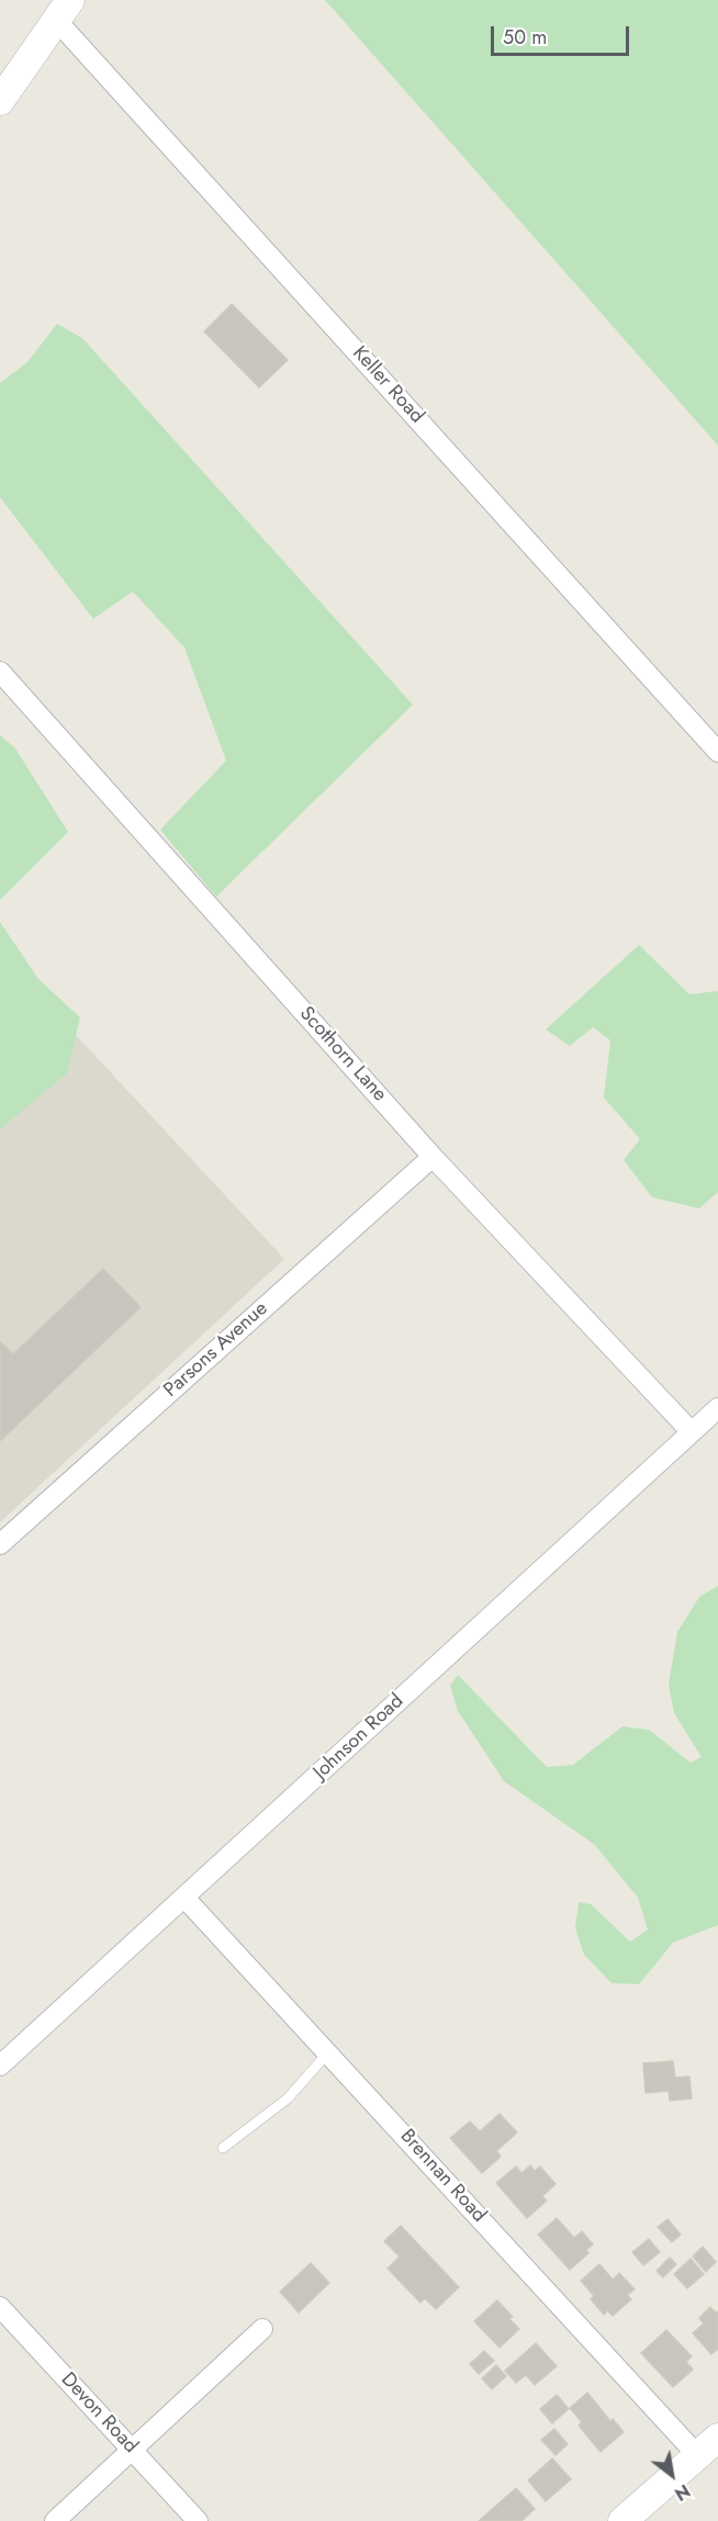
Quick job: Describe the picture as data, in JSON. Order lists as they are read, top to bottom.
{
  "streets": {
    "street": [
      "Keller Road",
      "Scothorn Lane",
      "Parsons Avenue",
      "Johnson Road",
      "Brennan Road",
      "Devon Road"
    ]
  },
  "crossings": [
    ["Scothorn Lane", "Parsons Avenue"],
    ["Scothorn Lane", "Johnson Road"],
    ["Johnson Road", "Brennan Road"]
  ],
  "scale_bar": "50 m",
  "north": "bottom right"
}
